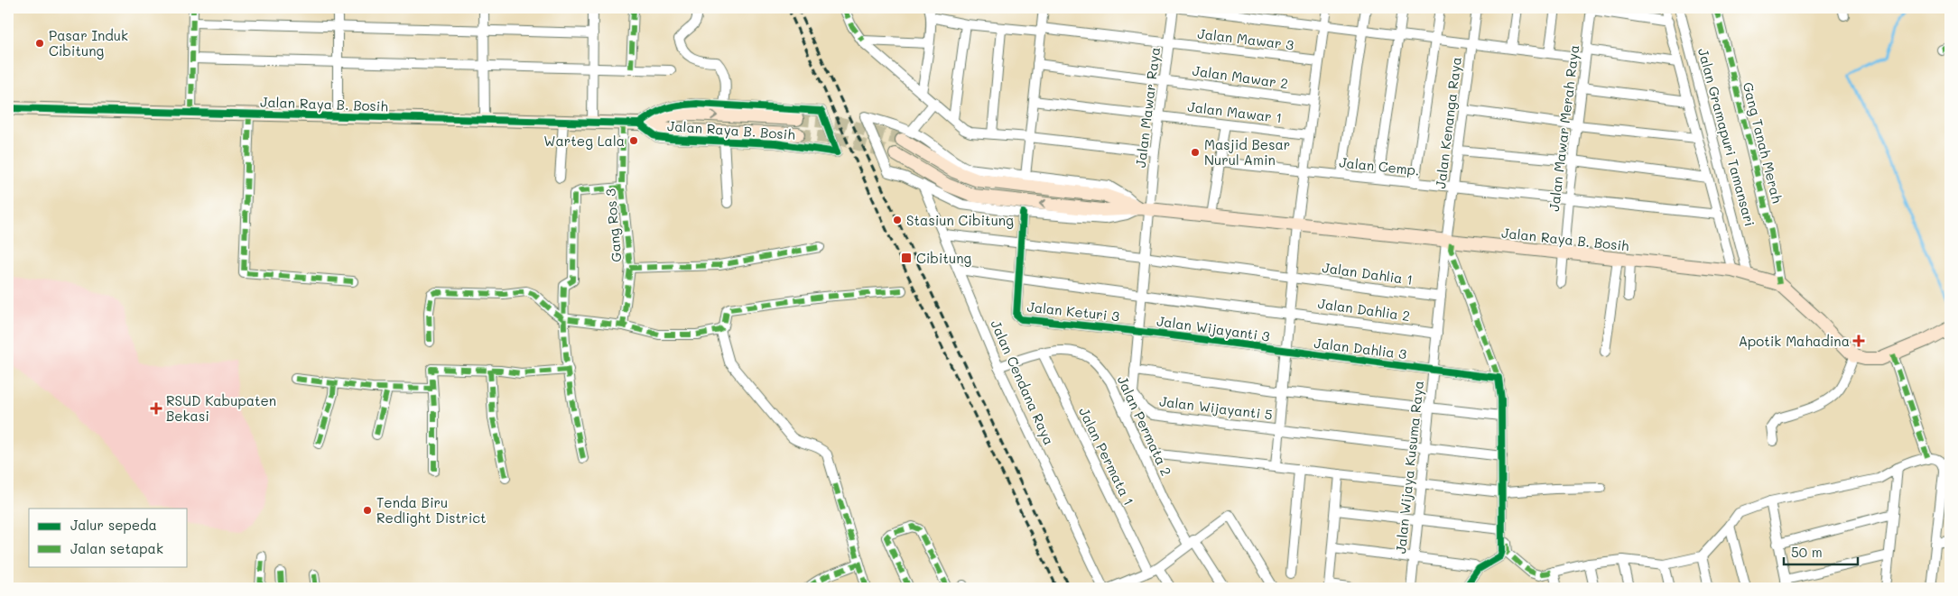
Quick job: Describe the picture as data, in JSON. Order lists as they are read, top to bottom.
{
  "streets": {
    "main road": ["Jalan Raya B. Bosih"],
    "street": [
      "Jalan Mawar 3",
      "Jalan Mawar 2",
      "Jalan Mawar Raya",
      "Jalan Mawar 1",
      "Jalan Kenanga Raya",
      "Jalan Mawar Merah Raya",
      "Jalan Gramapuri Tamansari",
      "Gang Tanah Merah",
      "Jalan Cemp.",
      "Gang Ros 3",
      "Jalan Dahlia 1",
      "Jalan Dahlia 2",
      "Jalan Keturi 3",
      "Jalan Wijayanti 3",
      "Jalan Dahlia 3",
      "Jalan Cendana Raya",
      "Jalan Wijayanti 5",
      "Jalan Permata 2",
      "Jalan Permata 1",
      "Jalan Wijaya Kusuma Raya"
    ]
  },
  "crossings": [
    ["Jalan Mawar 3", "Jalan Mawar Raya"],
    ["Jalan Mawar 2", "Jalan Mawar Raya"],
    ["Jalan Raya B. Bosih", "Jalan Mawar Raya"],
    ["Jalan Raya B. Bosih", "Jalan Kenanga Raya"],
    ["Jalan Raya B. Bosih", "Jalan Mawar Merah Raya"],
    ["Jalan Raya B. Bosih", "Jalan Gramapuri Tamansari"],
    ["Jalan Raya B. Bosih", "Gang Tanah Merah"],
    ["Jalan Raya B. Bosih", "Gang Ros 3"],
    ["Jalan Raya B. Bosih", "Jalan Cendana Raya"],
    ["Jalan Raya B. Bosih", "Jalan Wijaya Kusuma Raya"],
    ["Jalan Mawar Raya", "Jalan Mawar 1"],
    ["Jalan Mawar Raya", "Jalan Dahlia 1"],
    ["Jalan Mawar Raya", "Jalan Dahlia 2"],
    ["Jalan Mawar Raya", "Jalan Keturi 3"],
    ["Jalan Mawar Raya", "Jalan Wijayanti 3"],
    ["Jalan Mawar Raya", "Jalan Wijayanti 5"],
    ["Jalan Mawar Raya", "Jalan Permata 2"],
    ["Jalan Kenanga Raya", "Jalan Cemp."],
    ["Jalan Kenanga Raya", "Jalan Wijaya Kusuma Raya"],
    ["Jalan Mawar Merah Raya", "Jalan Cemp."],
    ["Jalan Dahlia 1", "Jalan Cendana Raya"],
    ["Jalan Dahlia 1", "Jalan Wijaya Kusuma Raya"],
    ["Jalan Dahlia 2", "Jalan Keturi 3"],
    ["Jalan Dahlia 2", "Jalan Cendana Raya"],
    ["Jalan Dahlia 2", "Jalan Wijaya Kusuma Raya"],
    ["Jalan Keturi 3", "Jalan Wijayanti 3"],
    ["Jalan Wijayanti 3", "Jalan Dahlia 3"],
    ["Jalan Dahlia 3", "Jalan Wijaya Kusuma Raya"],
    ["Jalan Cendana Raya", "Jalan Permata 2"],
    ["Jalan Wijayanti 5", "Jalan Wijaya Kusuma Raya"],
    ["Jalan Permata 2", "Jalan Permata 1"]
  ],
  "places": {
    "other": [
      "Pasar Induk Cibitung",
      "Warteg Lala",
      "Masjid Besar Nurul Amin",
      "Stasiun Cibitung",
      "Tenda Biru Redlight District"
    ],
    "transit": ["Cibitung"],
    "health": ["Apotik Mahadina", "RSUD Kabupaten Bekasi"]
  },
  "legend": ["Jalur sepeda", "Jalan setapak"],
  "scale_bar": "50 m"
}
